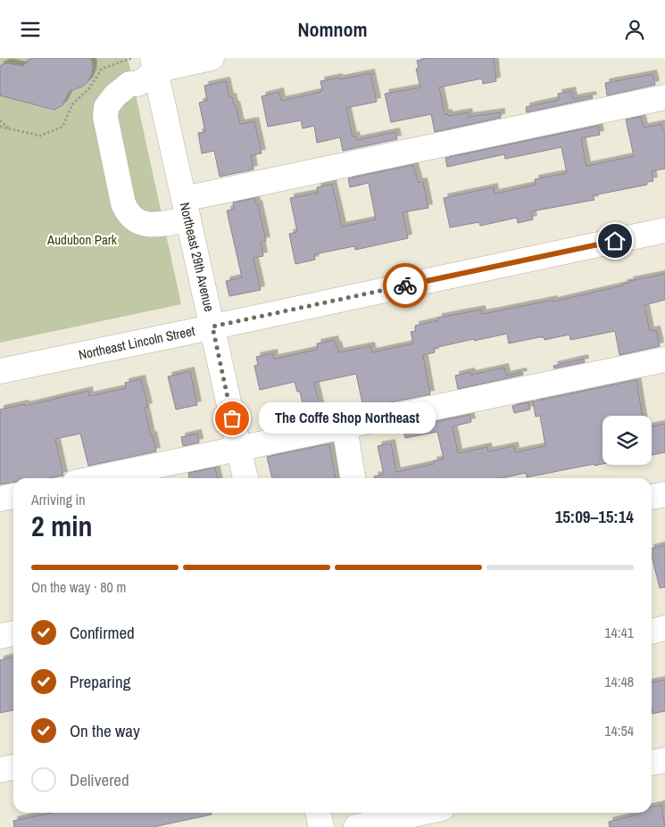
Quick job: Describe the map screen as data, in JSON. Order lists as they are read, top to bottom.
{
  "streets": {
    "street": ["Northeast 29th Avenue", "Northeast Lincoln Street"]
  },
  "crossings": [
    ["Northeast 29th Avenue", "Northeast Lincoln Street"]
  ],
  "parks": ["Audubon Park"],
  "places": ["The Coffe Shop Northeast"],
  "page": {
    "header": "Nomnom",
    "bubble": "The Coffe Shop Northeast",
    "heading": ["2 min", "Arriving in", "15:09–15:14"],
    "bar": "On the way · 80 m",
    "list": [
      ["Confirmed", "14:41"],
      ["Preparing", "14:48"],
      ["On the way", "14:54"],
      "Delivered"
    ]
  }
}
